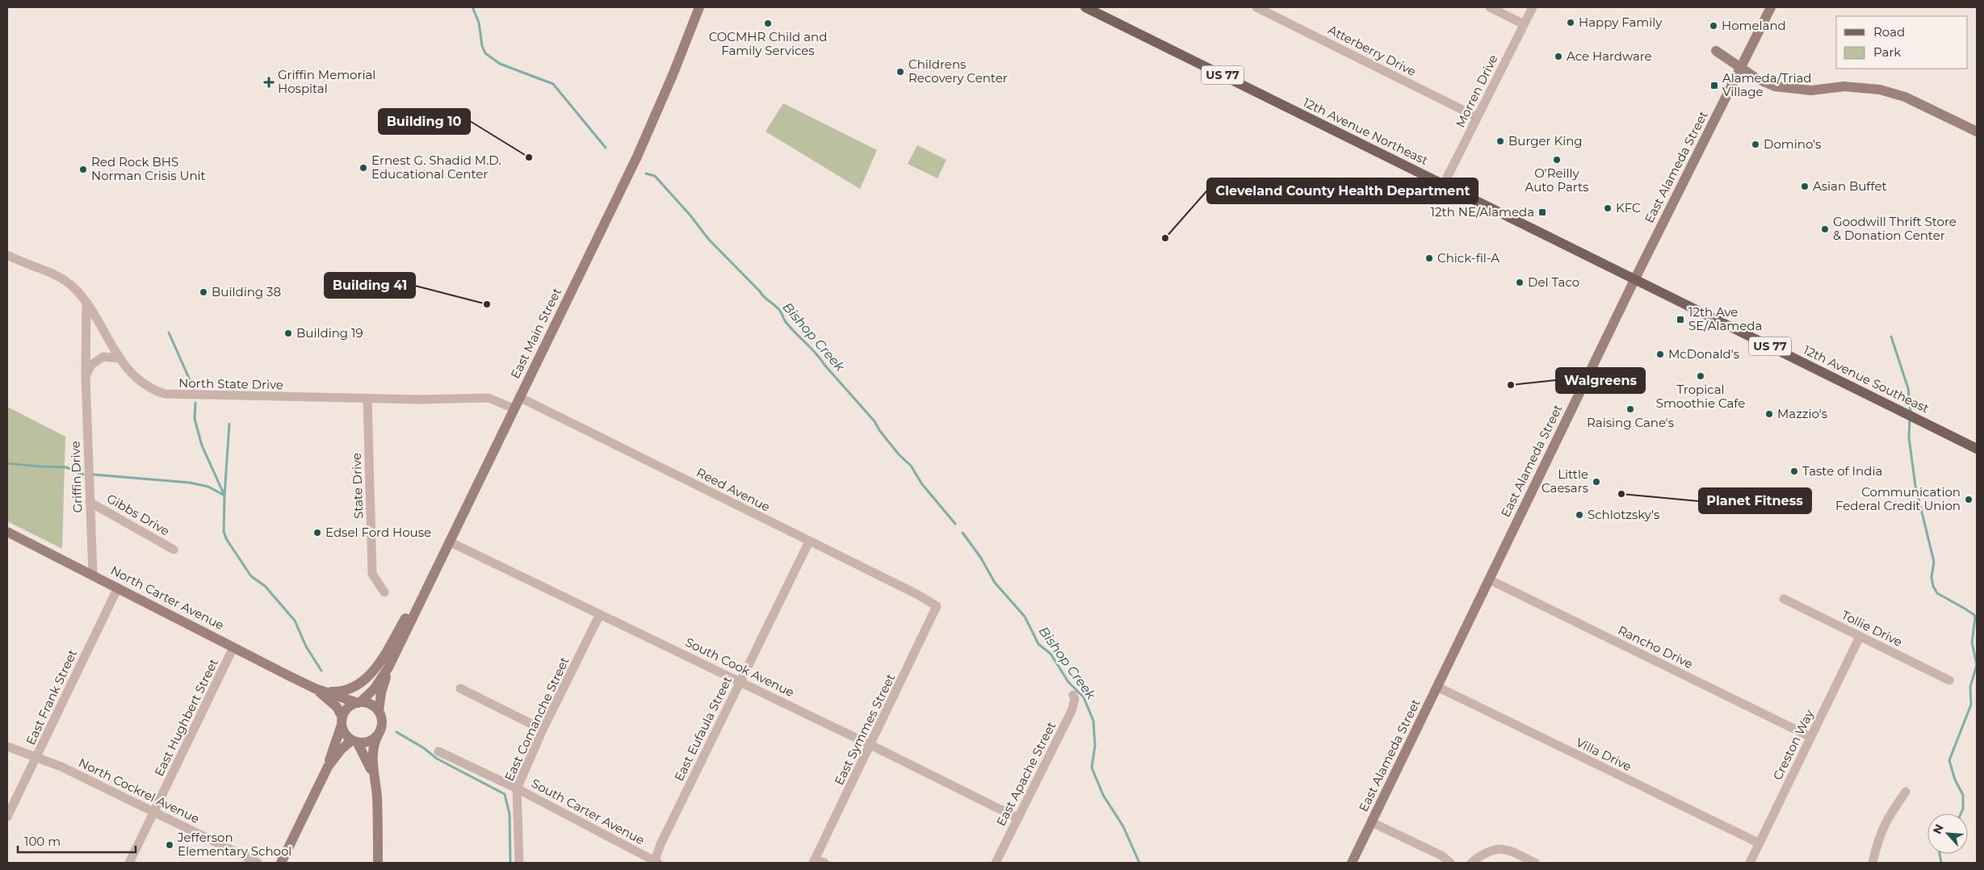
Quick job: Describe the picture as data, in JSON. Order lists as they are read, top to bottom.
{
  "streets": {
    "main road": ["US 77", "12th Avenue Northeast", "12th Avenue Southeast"],
    "street": [
      "Atterberry Drive",
      "Morren Drive",
      "East Alameda Street",
      "East Main Street",
      "North State Drive",
      "Griffin Drive",
      "State Drive",
      "Reed Avenue",
      "Gibbs Drive",
      "North Carter Avenue",
      "Tollie Drive",
      "Rancho Drive",
      "South Cook Avenue",
      "East Frank Street",
      "East Hughbert Street",
      "East Comanche Street",
      "East Eufaula Street",
      "East Symmes Street",
      "Creston Way",
      "Villa Drive",
      "East Apache Street",
      "North Cockrel Avenue",
      "South Carter Avenue"
    ]
  },
  "crossings": [
    ["Atterberry Drive", "Morren Drive"],
    ["Morren Drive", "12th Avenue Northeast"],
    ["12th Avenue Northeast", "East Alameda Street"],
    ["12th Avenue Northeast", "12th Avenue Southeast"],
    ["East Alameda Street", "12th Avenue Southeast"],
    ["East Alameda Street", "Rancho Drive"],
    ["East Alameda Street", "Villa Drive"],
    ["East Main Street", "North State Drive"],
    ["East Main Street", "Reed Avenue"],
    ["East Main Street", "North Carter Avenue"],
    ["East Main Street", "South Cook Avenue"],
    ["North State Drive", "Griffin Drive"],
    ["North State Drive", "State Drive"],
    ["Griffin Drive", "Gibbs Drive"],
    ["Griffin Drive", "North Carter Avenue"],
    ["Reed Avenue", "East Eufaula Street"],
    ["Reed Avenue", "East Symmes Street"],
    ["North Carter Avenue", "East Frank Street"],
    ["North Carter Avenue", "East Hughbert Street"],
    ["Tollie Drive", "Creston Way"],
    ["Rancho Drive", "Creston Way"],
    ["South Cook Avenue", "East Comanche Street"],
    ["South Cook Avenue", "East Eufaula Street"],
    ["South Cook Avenue", "East Symmes Street"],
    ["South Cook Avenue", "East Apache Street"],
    ["East Frank Street", "North Cockrel Avenue"],
    ["East Hughbert Street", "North Cockrel Avenue"],
    ["East Comanche Street", "South Carter Avenue"],
    ["East Eufaula Street", "South Carter Avenue"],
    ["Creston Way", "Villa Drive"]
  ],
  "water": ["Bishop Creek"],
  "places": {
    "other": [
      "Happy Family",
      "COCMHR Child and Family Services",
      "Homeland",
      "Ace Hardware",
      "Childrens Recovery Center",
      "Burger King",
      "Domino's",
      "Building 10",
      "O'Reilly Auto Parts",
      "Ernest G. Shadid M.D. Educational Center",
      "Red Rock BHS Norman Crisis Unit",
      "Asian Buffet",
      "KFC",
      "Goodwill Thrift Store & Donation Center",
      "Cleveland County Health Department",
      "Chick-fil-A",
      "Del Taco",
      "Building 38",
      "Building 41",
      "Building 19",
      "McDonald's",
      "Tropical Smoothie Cafe",
      "Walgreens",
      "Raising Cane's",
      "Mazzio's",
      "Taste of India",
      "Little Caesars",
      "Planet Fitness",
      "Communication Federal Credit Union",
      "Schlotzsky's",
      "Edsel Ford House",
      "Jefferson Elementary School"
    ],
    "health": ["Griffin Memorial Hospital"],
    "transit": ["Alameda/Triad Village", "12th NE/Alameda", "12th Ave SE/Alameda"]
  },
  "legend": ["Road", "Park"],
  "scale_bar": "100 m",
  "north": "top left"
}
